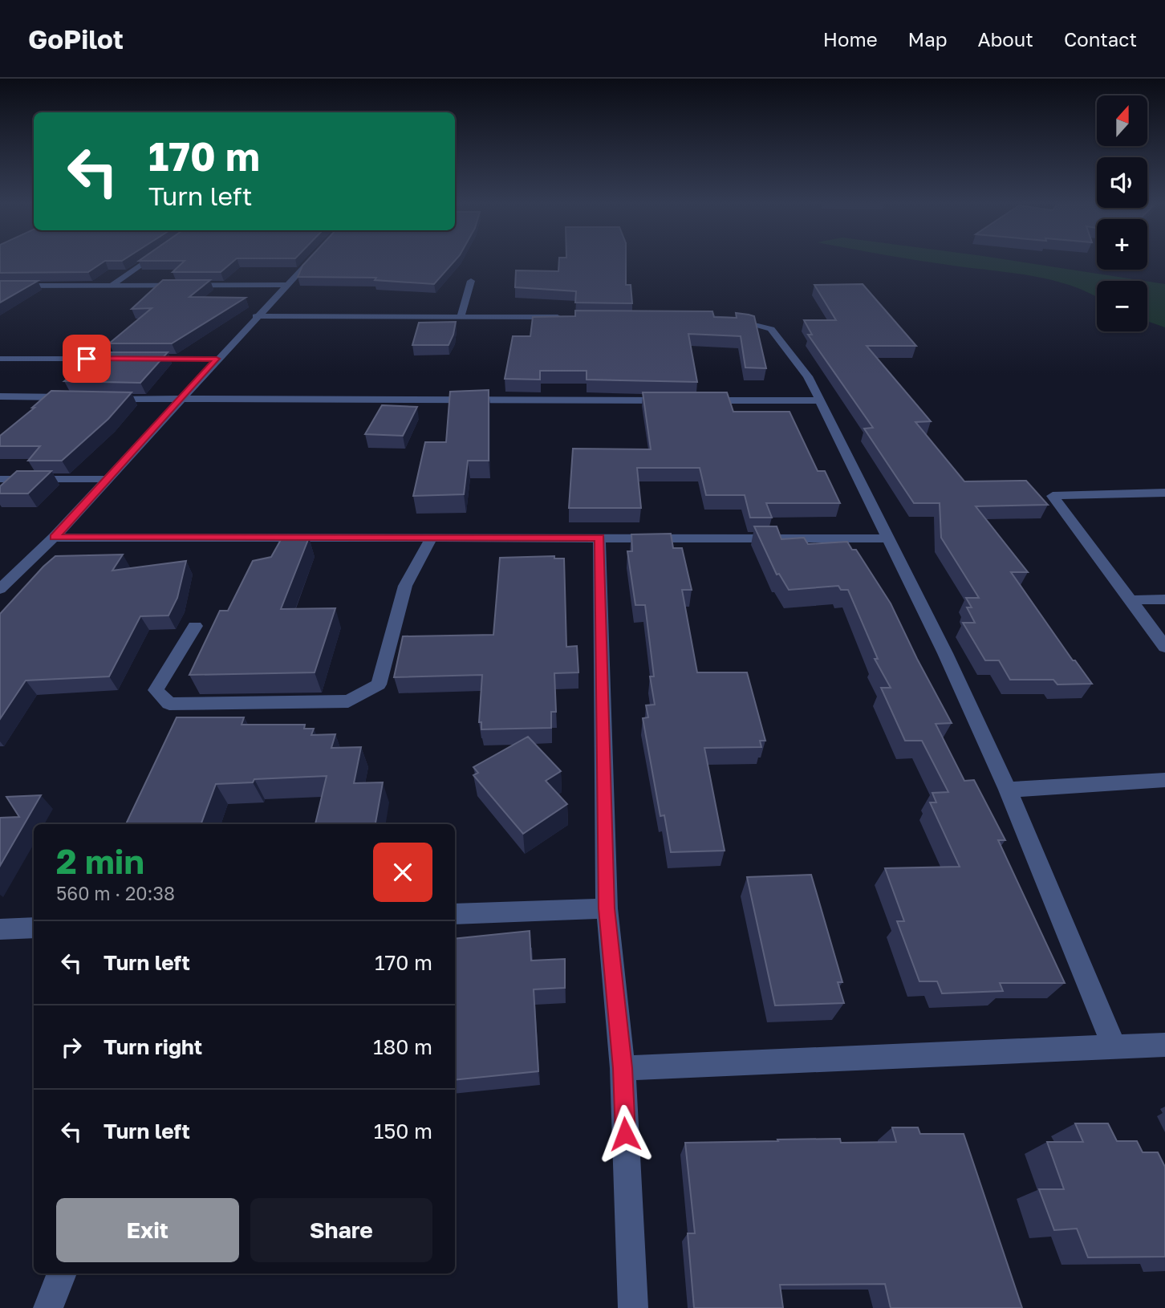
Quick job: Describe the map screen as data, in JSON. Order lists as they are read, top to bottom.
{
  "north": "top",
  "page": {
    "header": "GoPilot",
    "nav": [
      "Home",
      "Map",
      "About",
      "Contact"
    ],
    "map_buttons": ["+", "−"],
    "turn": ["170 m", "Turn left"],
    "heading": ["2 min", "560 m · 20:38"],
    "list": [
      {
        "name": "Turn left",
        "value": "170 m"
      },
      {
        "name": "Turn right",
        "value": "180 m"
      },
      {
        "name": "Turn left",
        "value": "150 m"
      }
    ],
    "buttons": ["Exit", "Share"]
  }
}
